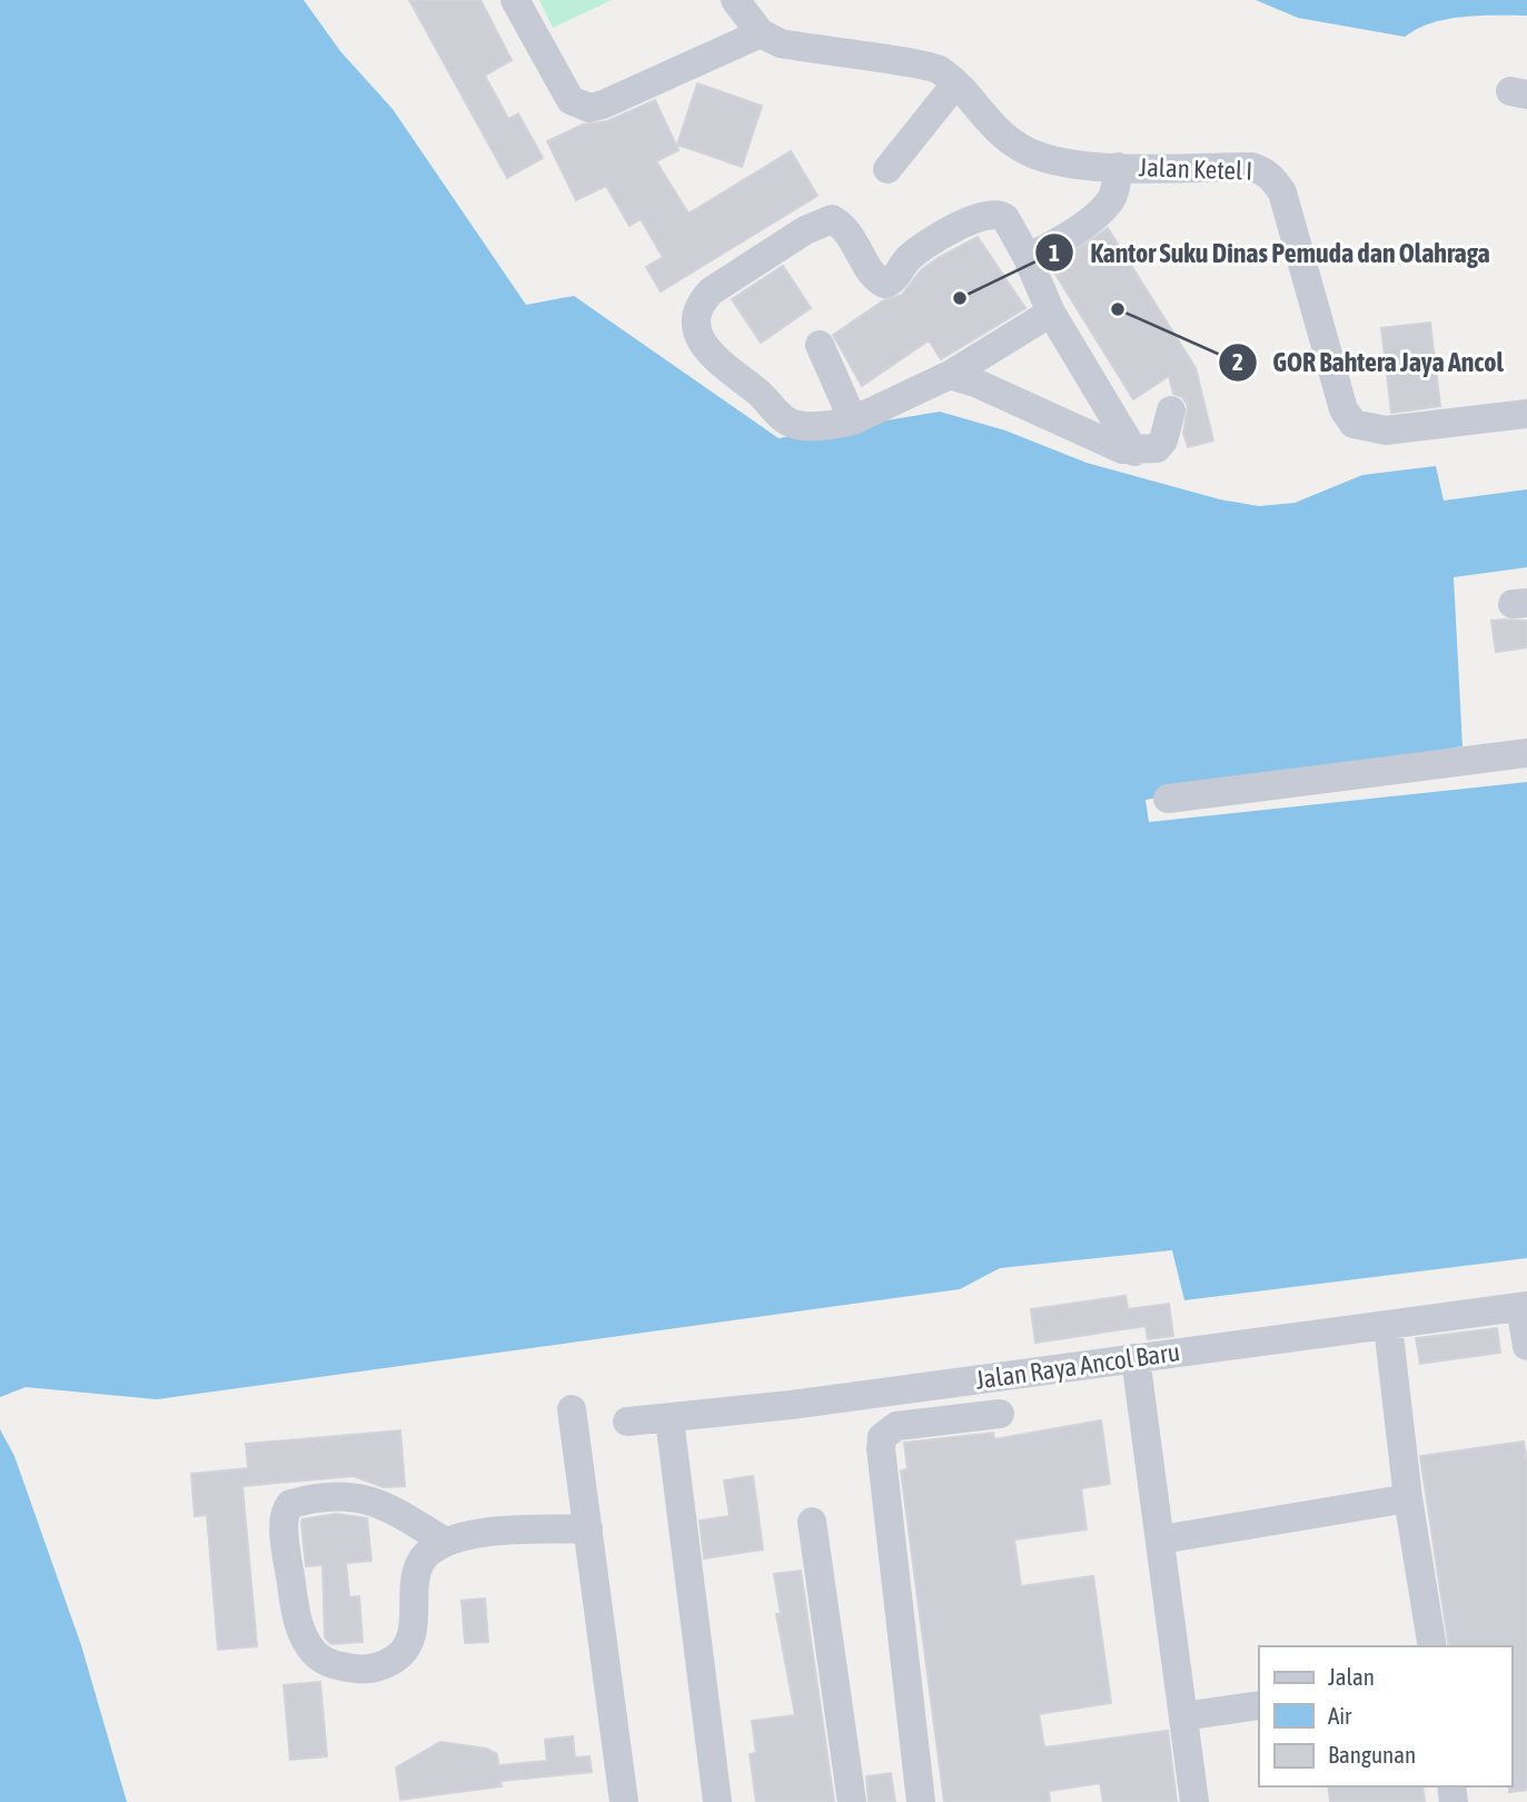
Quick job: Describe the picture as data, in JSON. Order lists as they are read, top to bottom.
{
  "streets": {
    "lane": ["Jalan Ketel I", "Jalan Raya Ancol Baru"]
  },
  "places": ["Kantor Suku Dinas Pemuda dan Olahraga", "GOR Bahtera Jaya Ancol"],
  "legend": ["Jalan", "Air", "Bangunan"]
}
